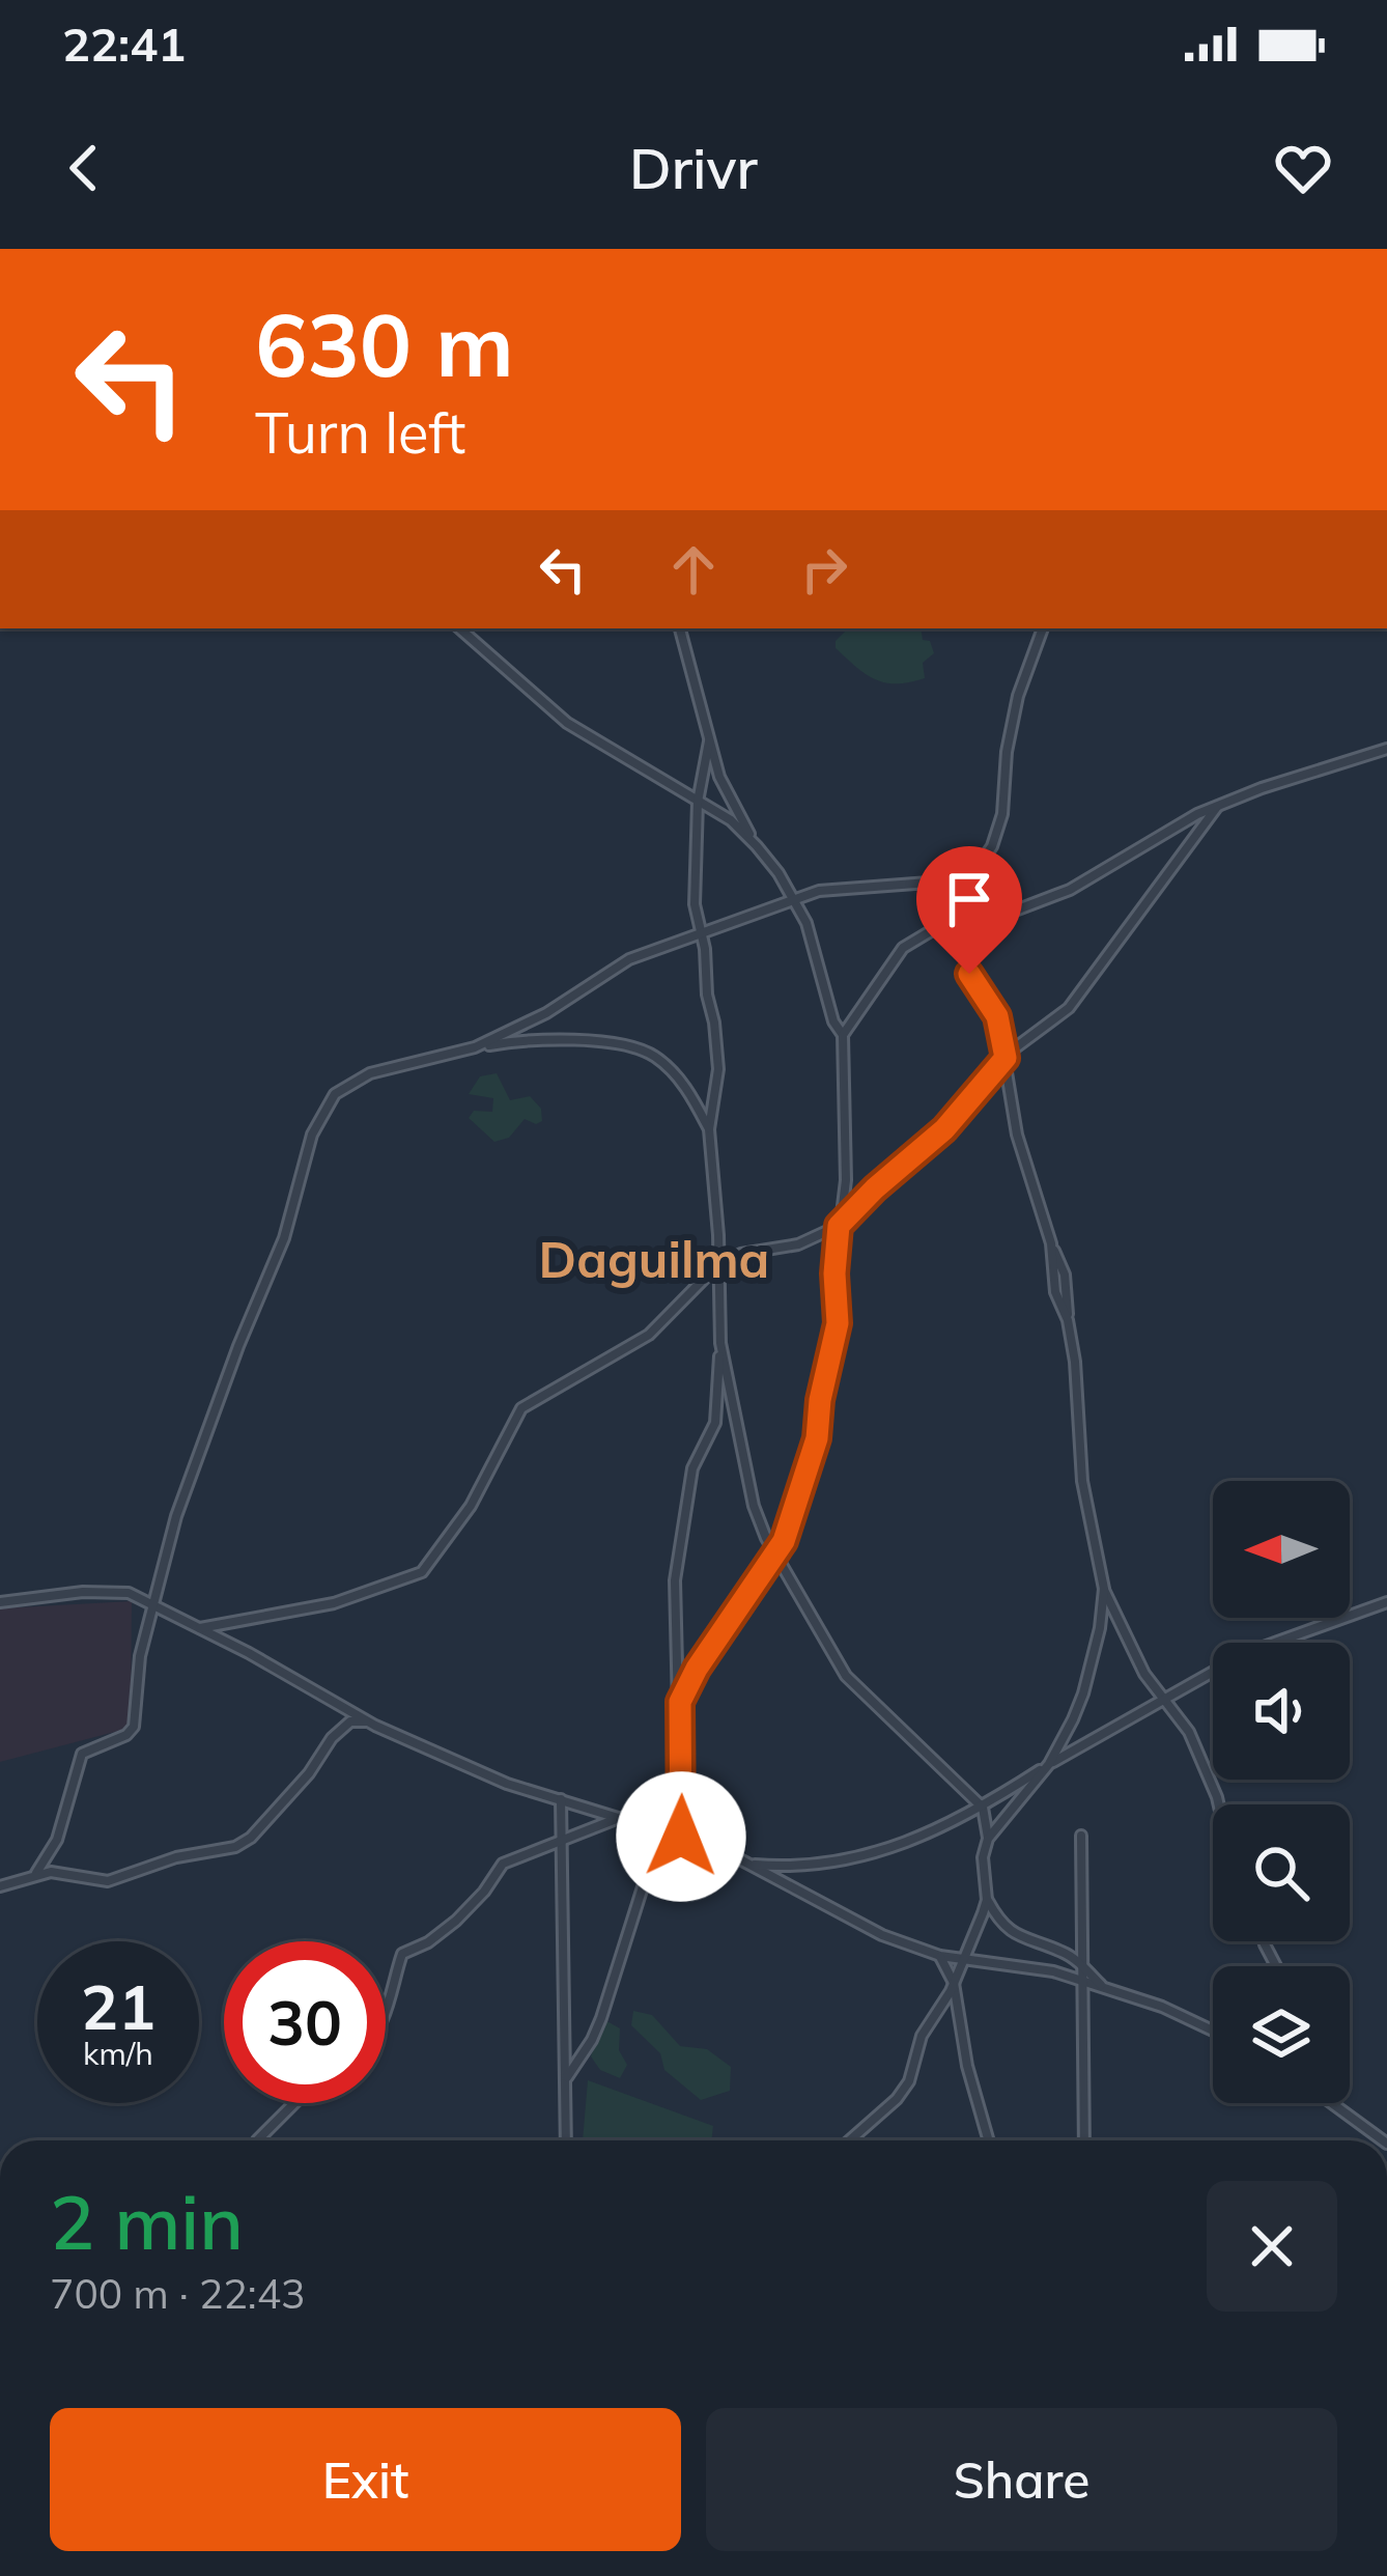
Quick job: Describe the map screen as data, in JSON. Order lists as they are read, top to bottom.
{
  "districts": ["Daguilma"],
  "north": "left",
  "page": {
    "status": "22:41",
    "header": "Drivr",
    "turn": ["630 m", "Turn left"],
    "speed": "21 km/h",
    "limit": "30",
    "heading": ["2 min", "700 m · 22:43"],
    "buttons": ["Exit", "Share"]
  }
}
